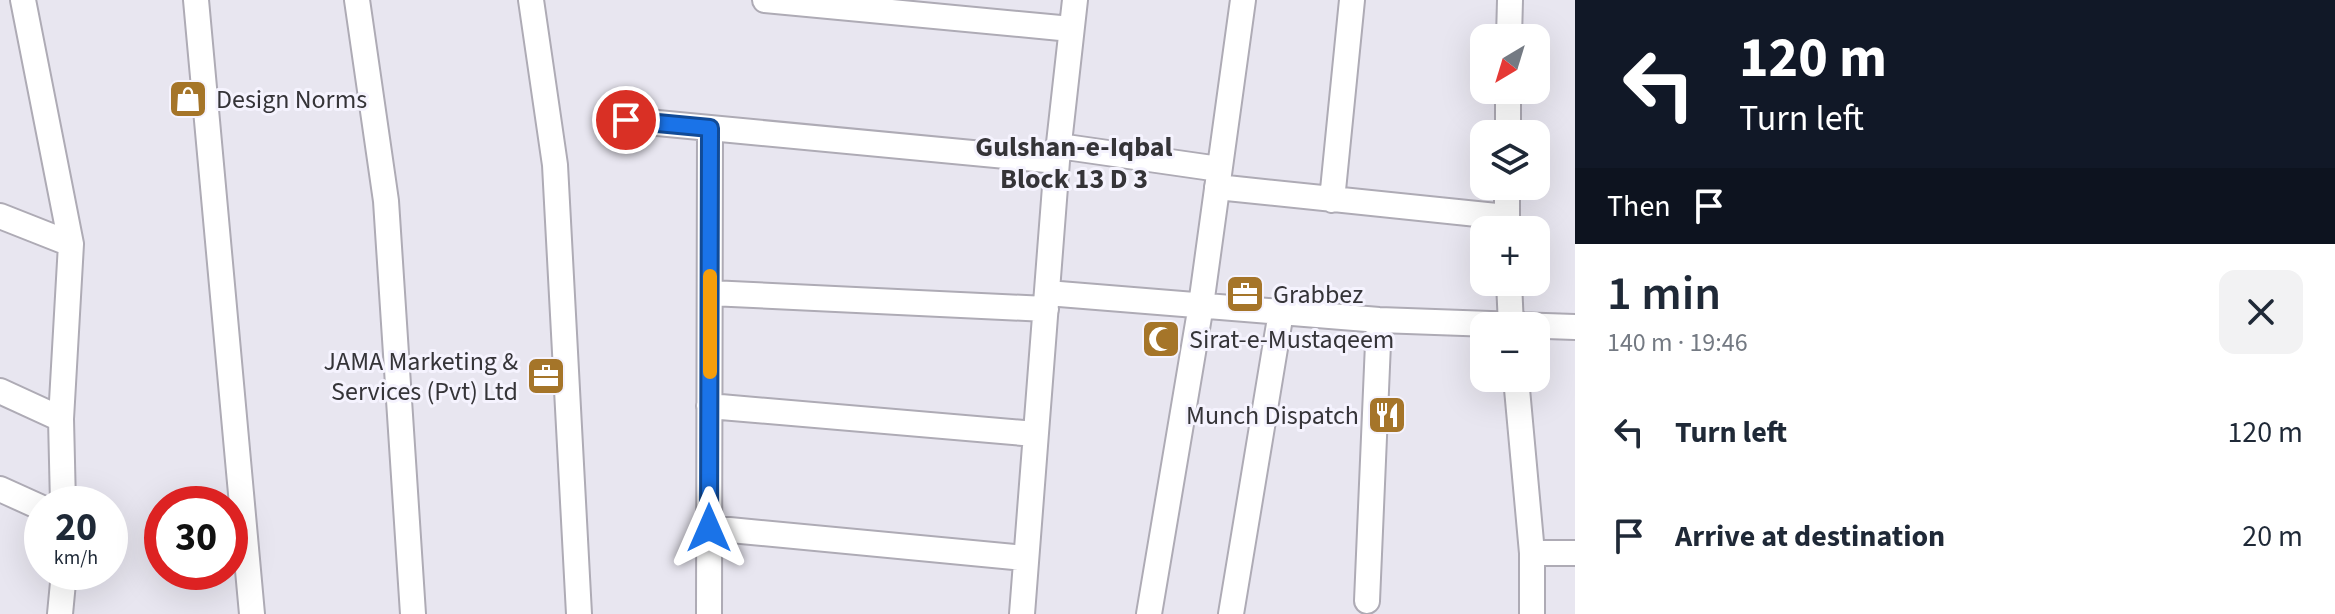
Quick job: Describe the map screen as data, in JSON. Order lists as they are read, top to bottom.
{
  "districts": ["Gulshan-e-Iqbal Block 13 D 3"],
  "places": {
    "shop": ["Design Norms"],
    "office": ["Grabbez", "JAMA Marketing & Services (Pvt) Ltd"],
    "mosque": ["Sirat-e-Mustaqeem"],
    "restaurant": ["Munch Dispatch"]
  },
  "north": "bottom left",
  "page": {
    "turn": ["120 m", "Turn left"],
    "map_buttons": ["+", "−"],
    "then": "Then",
    "heading": ["1 min", "140 m · 19:46"],
    "list": [
      {
        "name": "Turn left",
        "value": "120 m"
      },
      {
        "name": "Arrive at destination",
        "value": "20 m"
      }
    ],
    "speed": "20 km/h",
    "limit": "30"
  }
}
